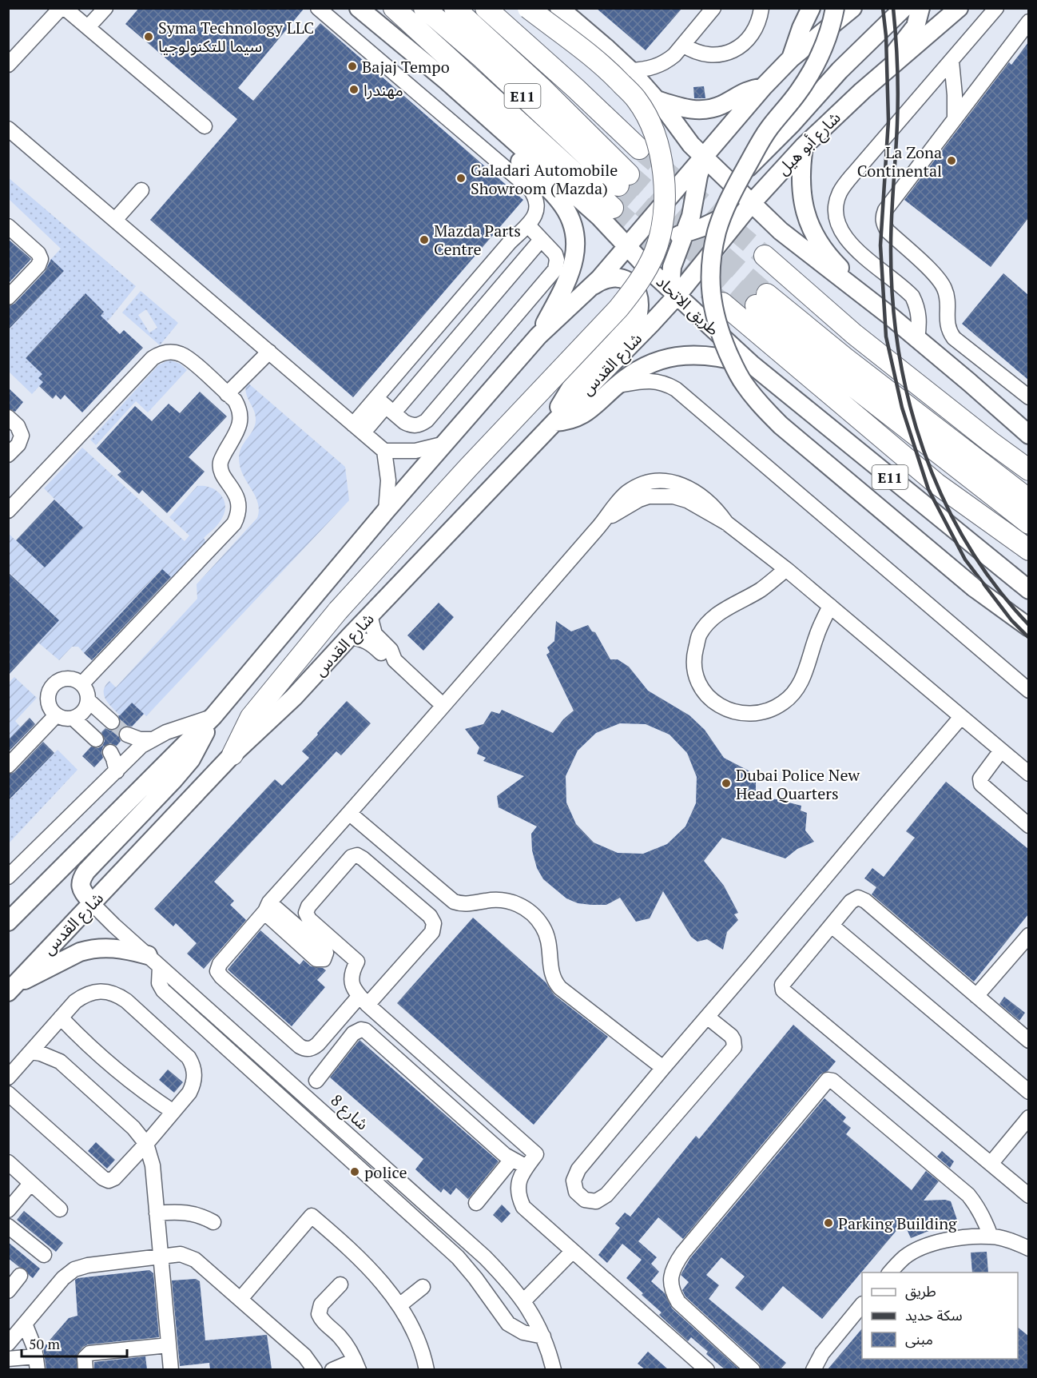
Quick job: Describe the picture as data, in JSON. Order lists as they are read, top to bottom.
{
  "streets": {
    "highway": ["E11"],
    "main road": ["شارع أبو هيل", "طريق الاتحاد", "شارع القدس"],
    "street": ["شارع 8"]
  },
  "crossings": [
    ["شارع أبو هيل", "طريق الاتحاد"],
    ["شارع أبو هيل", "شارع القدس"],
    ["طريق الاتحاد", "شارع القدس"],
    ["شارع القدس", "شارع 8"]
  ],
  "places": [
    "Syma Technology LLC سيما للتكنولوجيا",
    "Bajaj Tempo",
    "مهندرا",
    "La Zona Continental",
    "Galadari Automobile Showroom (Mazda)",
    "Mazda Parts Centre",
    "Dubai Police New Head Quarters",
    "police",
    "Parking Building"
  ],
  "legend": ["طريق", "سكة حديد", "مبنى"],
  "scale_bar": "50 m"
}
